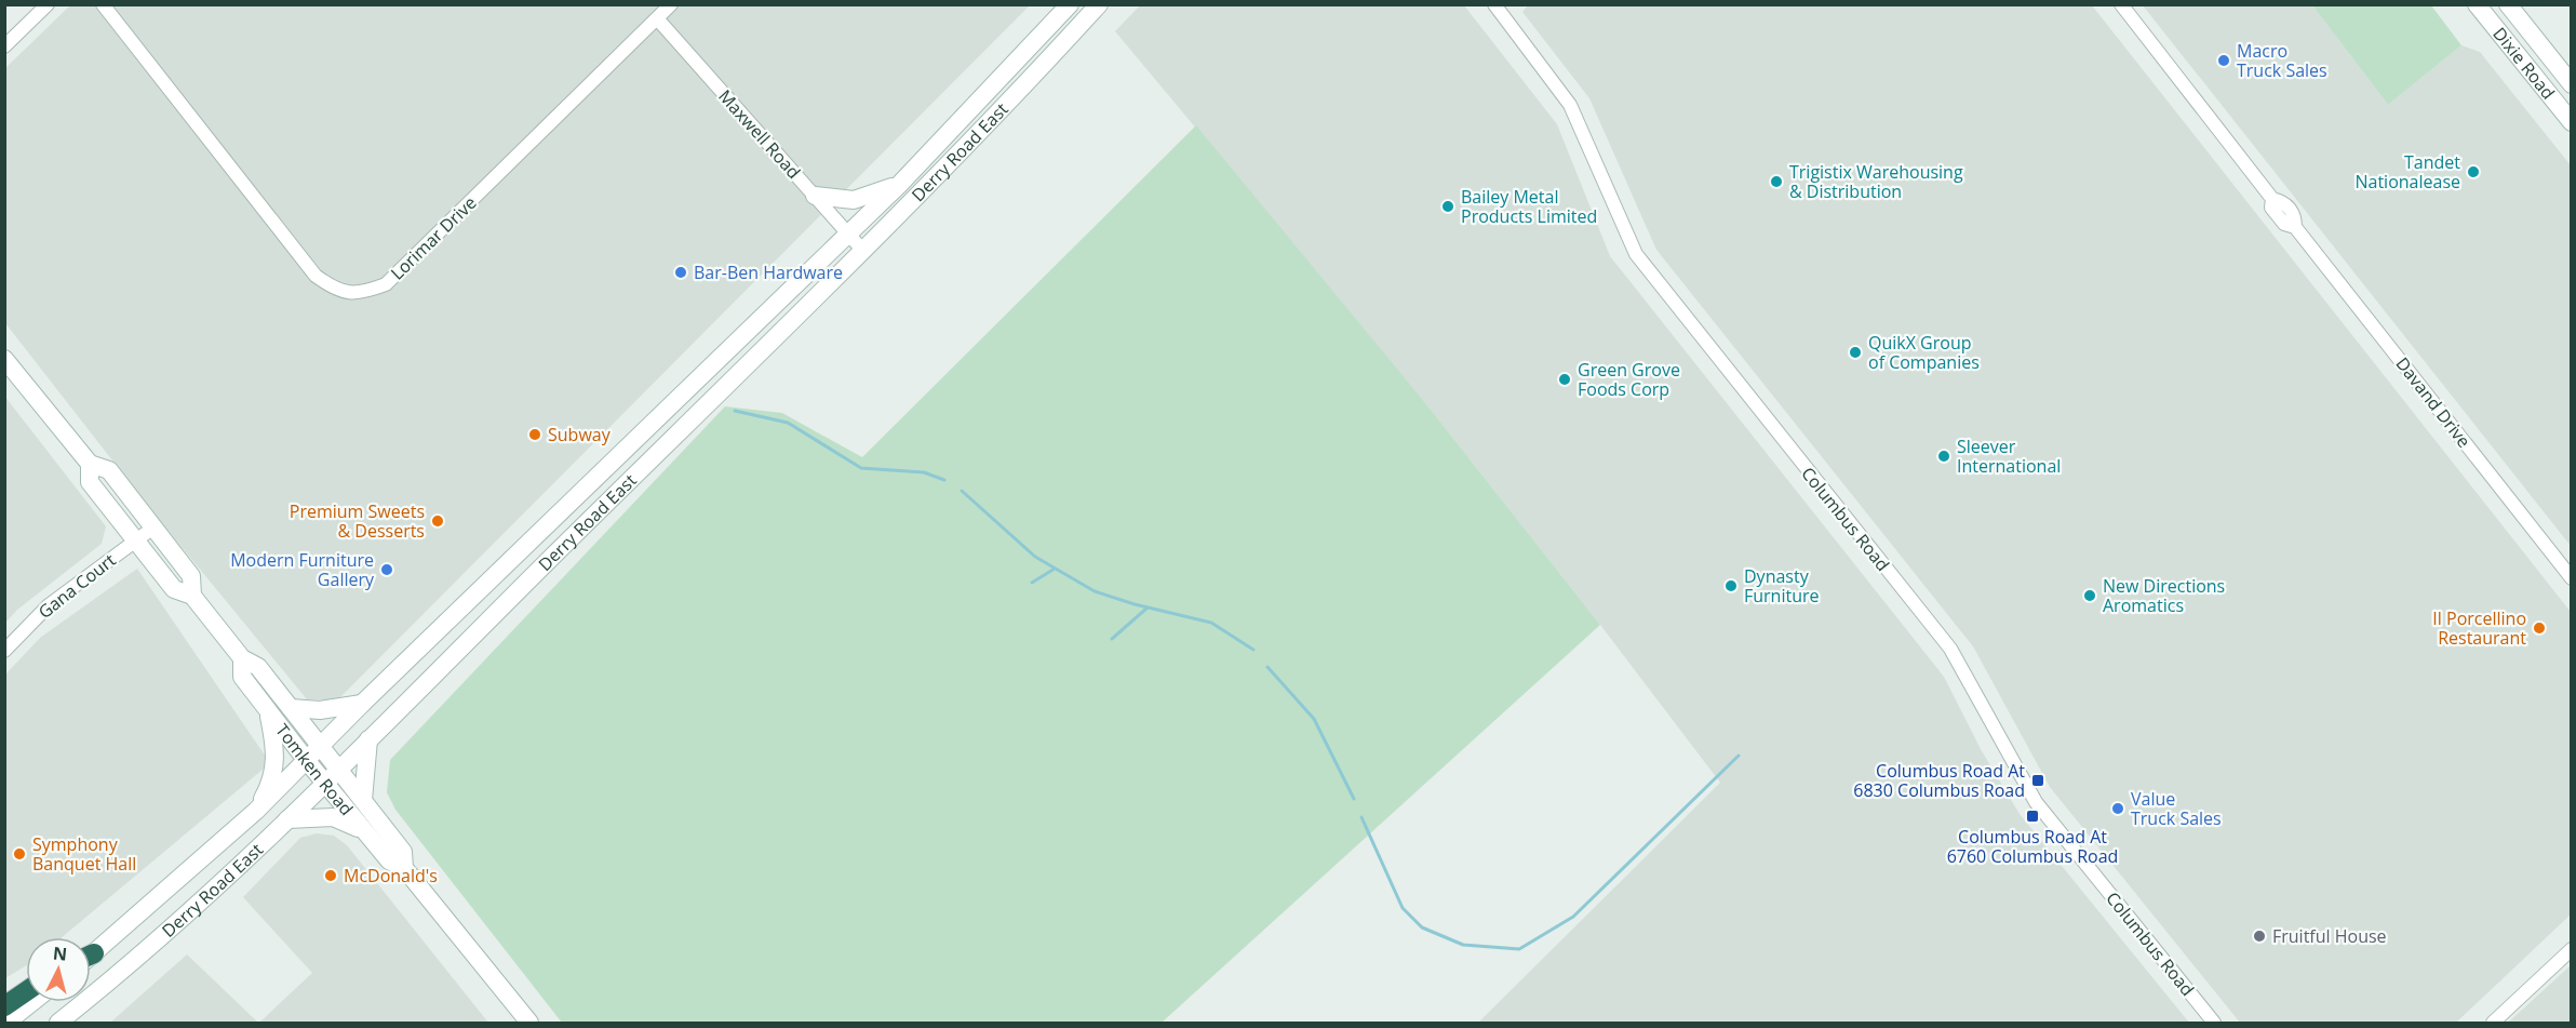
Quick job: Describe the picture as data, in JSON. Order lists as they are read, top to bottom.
{
  "streets": {
    "main road": ["Dixie Road", "Derry Road East", "Tomken Road"],
    "street": [
      "Maxwell Road",
      "Lorimar Drive",
      "Davand Drive",
      "Columbus Road",
      "Gana Court"
    ]
  },
  "crossings": [
    ["Maxwell Road", "Derry Road East"],
    ["Maxwell Road", "Lorimar Drive"],
    ["Derry Road East", "Tomken Road"],
    ["Gana Court", "Tomken Road"]
  ],
  "places": {
    "other": [
      "Macro Truck Sales",
      "Tandet Nationalease",
      "Trigistix Warehousing & Distribution",
      "Bailey Metal Products Limited",
      "Bar-Ben Hardware",
      "QuikX Group of Companies",
      "Green Grove Foods Corp",
      "Subway",
      "Sleever International",
      "Premium Sweets & Desserts",
      "Modern Furniture Gallery",
      "Dynasty Furniture",
      "New Directions Aromatics",
      "Il Porcellino Restaurant",
      "Value Truck Sales",
      "Symphony Banquet Hall",
      "McDonald's",
      "Fruitful House"
    ],
    "transit": ["Columbus Road At 6830 Columbus Road", "Columbus Road At 6760 Columbus Road"]
  },
  "north": "top"
}
